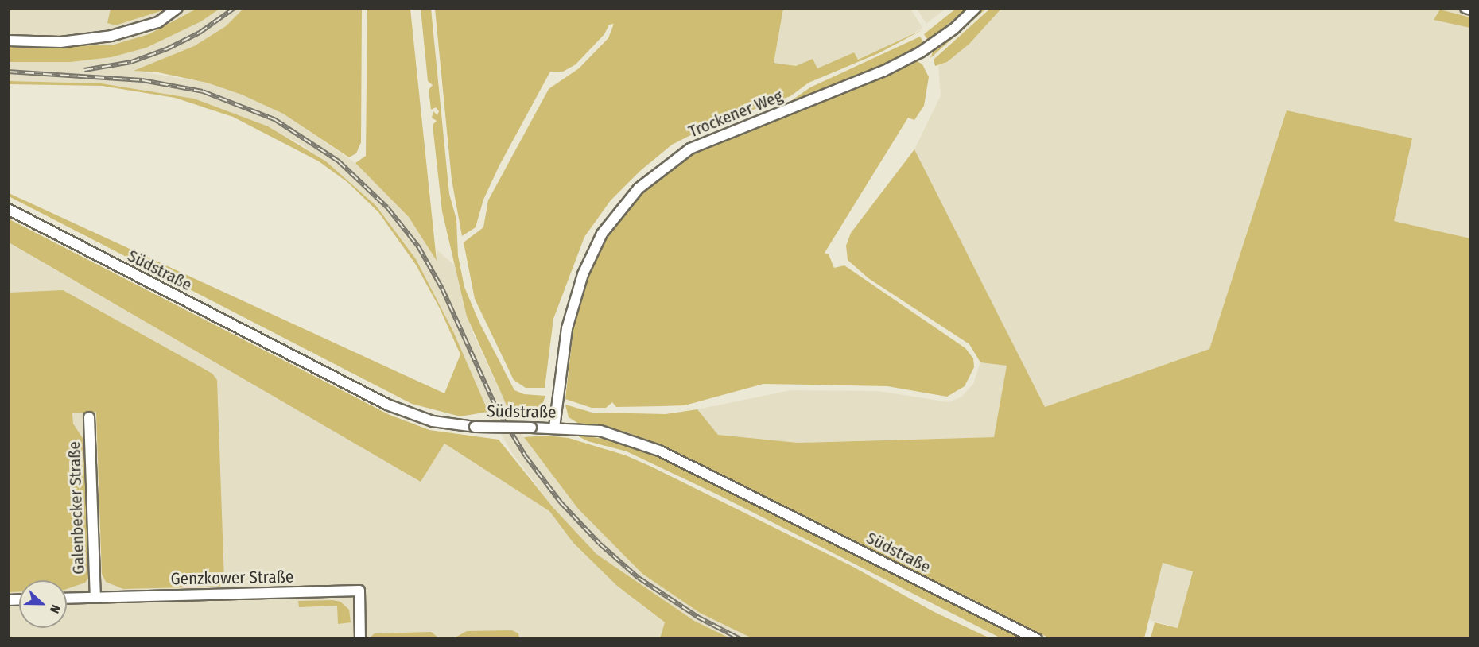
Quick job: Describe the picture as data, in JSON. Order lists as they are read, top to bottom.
{
  "streets": {
    "street": [
      "Trockener Weg",
      "Südstraße",
      "Galenbecker Straße",
      "Genzkower Straße"
    ]
  },
  "crossings": [
    ["Trockener Weg", "Südstraße"],
    ["Galenbecker Straße", "Genzkower Straße"]
  ],
  "north": "right"
}
